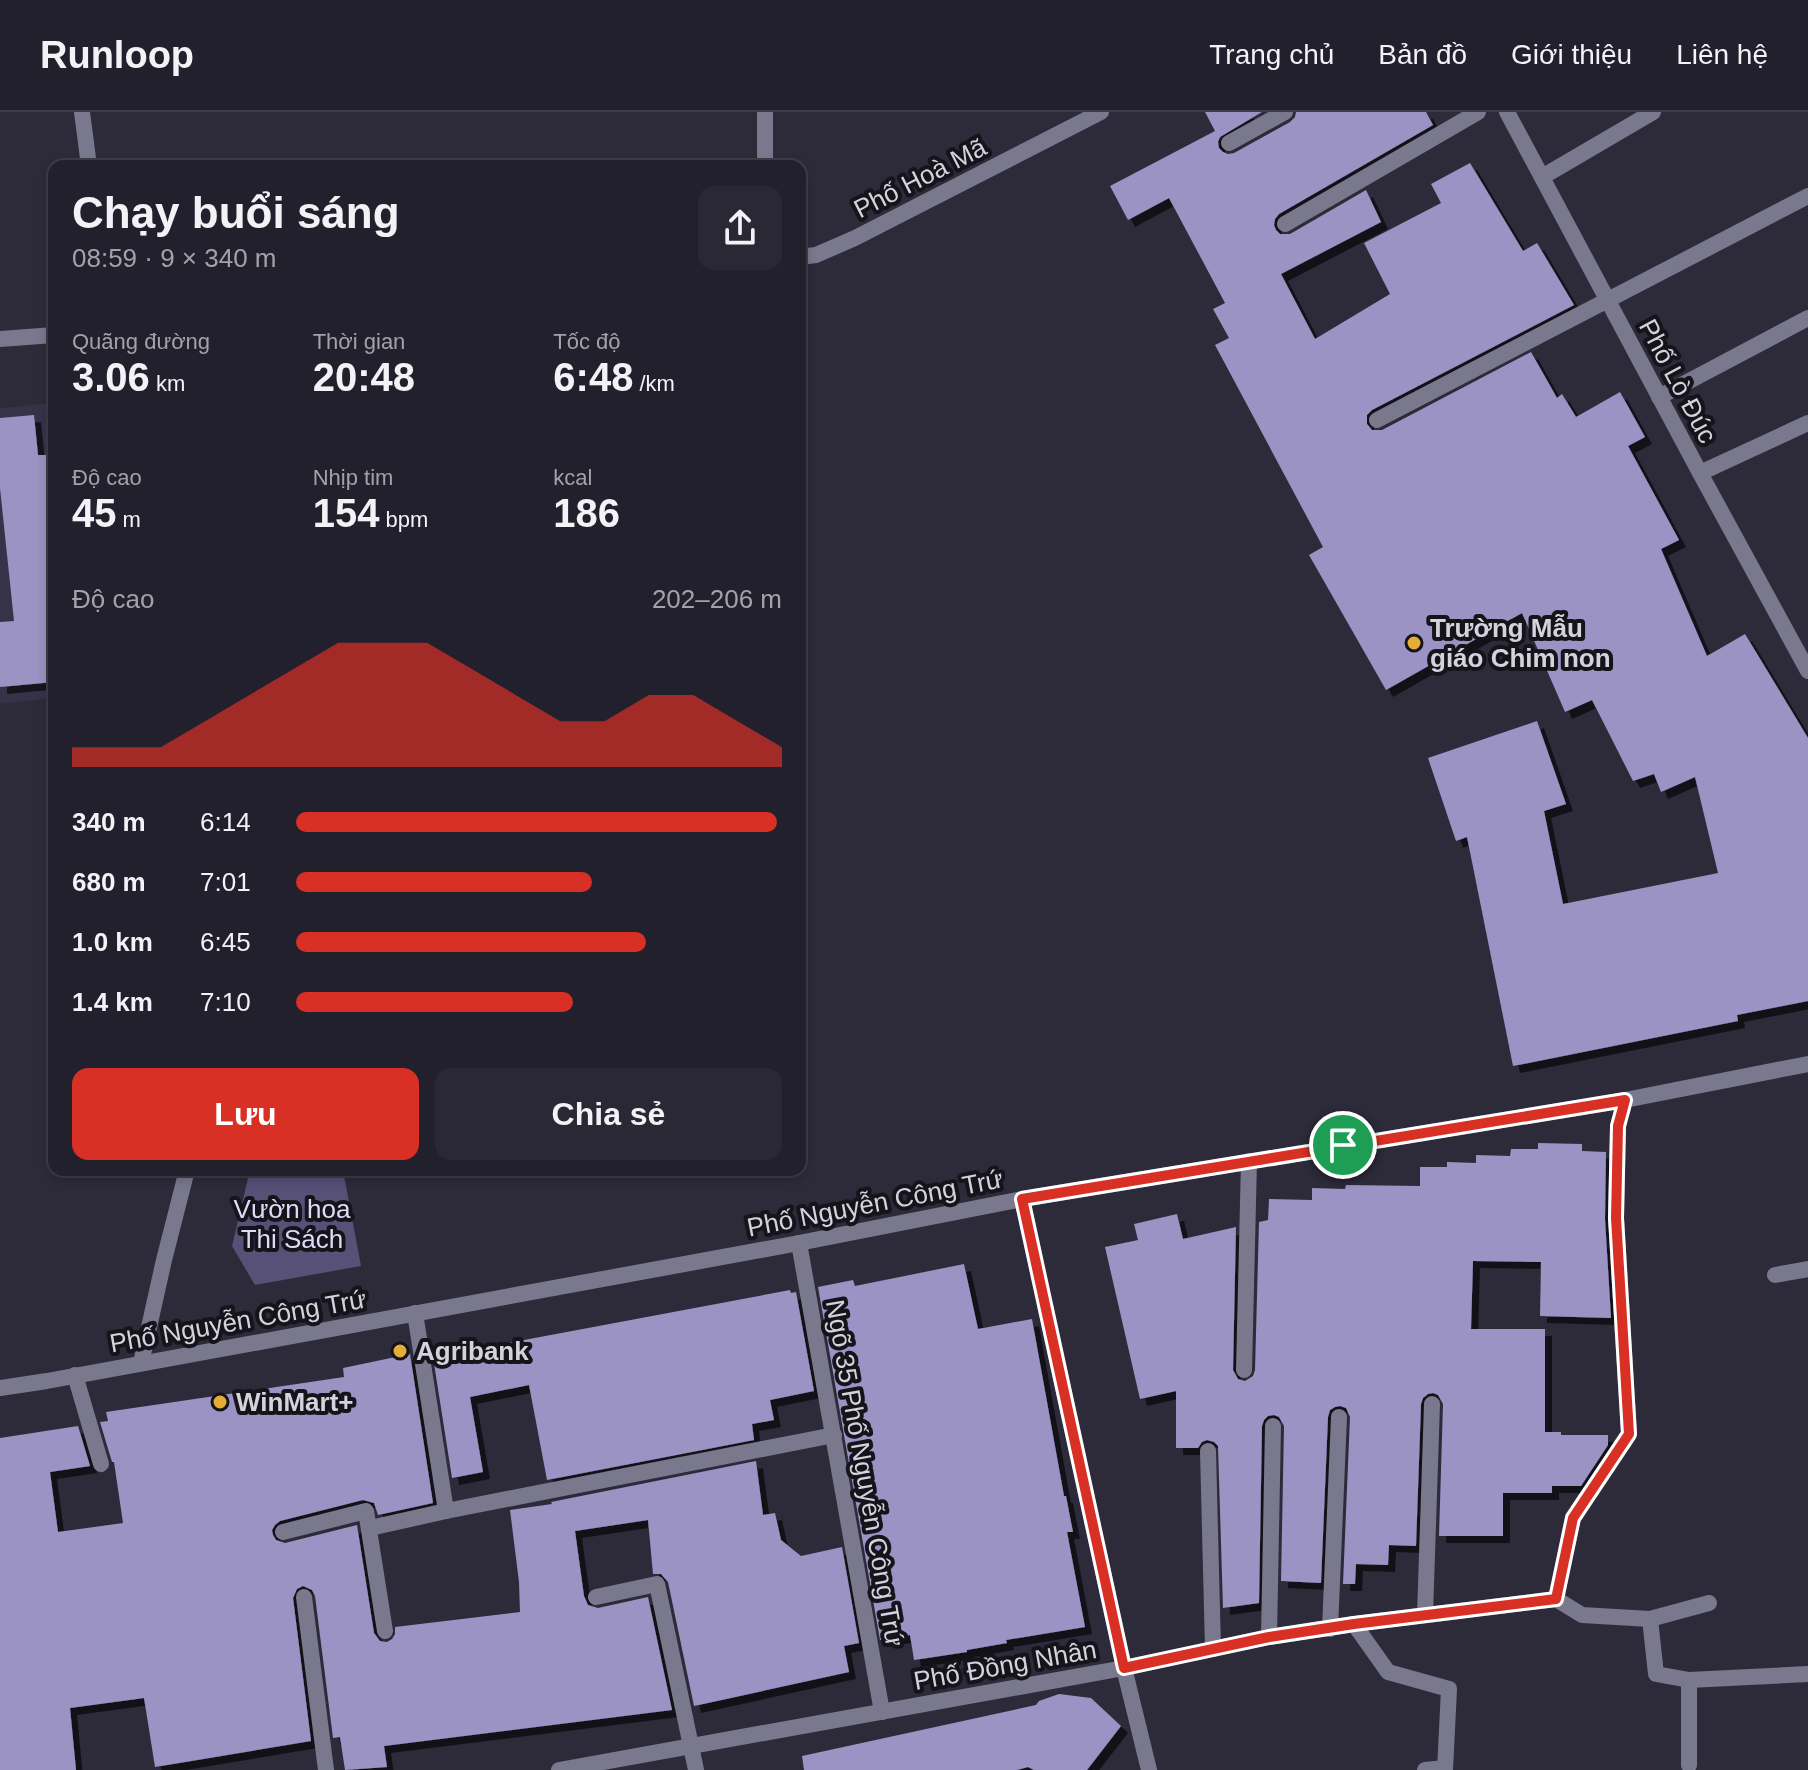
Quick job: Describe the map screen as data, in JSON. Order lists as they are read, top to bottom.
{
  "streets": {
    "street": [
      "Phố Hoà Mã",
      "Phố Lò Đúc",
      "Phố Nguyễn Công Trứ",
      "Ngõ 35 Phố Nguyễn Công Trứ",
      "Phố Đồng Nhân"
    ]
  },
  "crossings": [
    ["Phố Nguyễn Công Trứ", "Ngõ 35 Phố Nguyễn Công Trứ"],
    ["Ngõ 35 Phố Nguyễn Công Trứ", "Phố Đồng Nhân"]
  ],
  "parks": ["Vườn hoa Thi Sách"],
  "places": ["Trường Mẫu giáo Chim non", "Agribank", "WinMart+"],
  "page": {
    "header": "Runloop",
    "nav": [
      "Trang chủ",
      "Bản đồ",
      "Giới thiệu",
      "Liên hệ"
    ],
    "heading": ["Chạy buổi sáng", "08:59 · 9 × 340 m"],
    "stats": [
      ["Quãng đường", "3.06 km"],
      ["Thời gian", "20:48"],
      ["Tốc độ", "6:48 /km"],
      ["Độ cao", "45 m"],
      ["Nhịp tim", "154 bpm"],
      ["kcal", "186"]
    ],
    "chart": ["Độ cao", "202–206 m"],
    "list": [
      {
        "name": "340 m",
        "note": "6:14"
      },
      {
        "name": "680 m",
        "note": "7:01"
      },
      {
        "name": "1.0 km",
        "note": "6:45"
      },
      {
        "name": "1.4 km",
        "note": "7:10"
      }
    ],
    "buttons": ["Lưu", "Chia sẻ"]
  }
}
